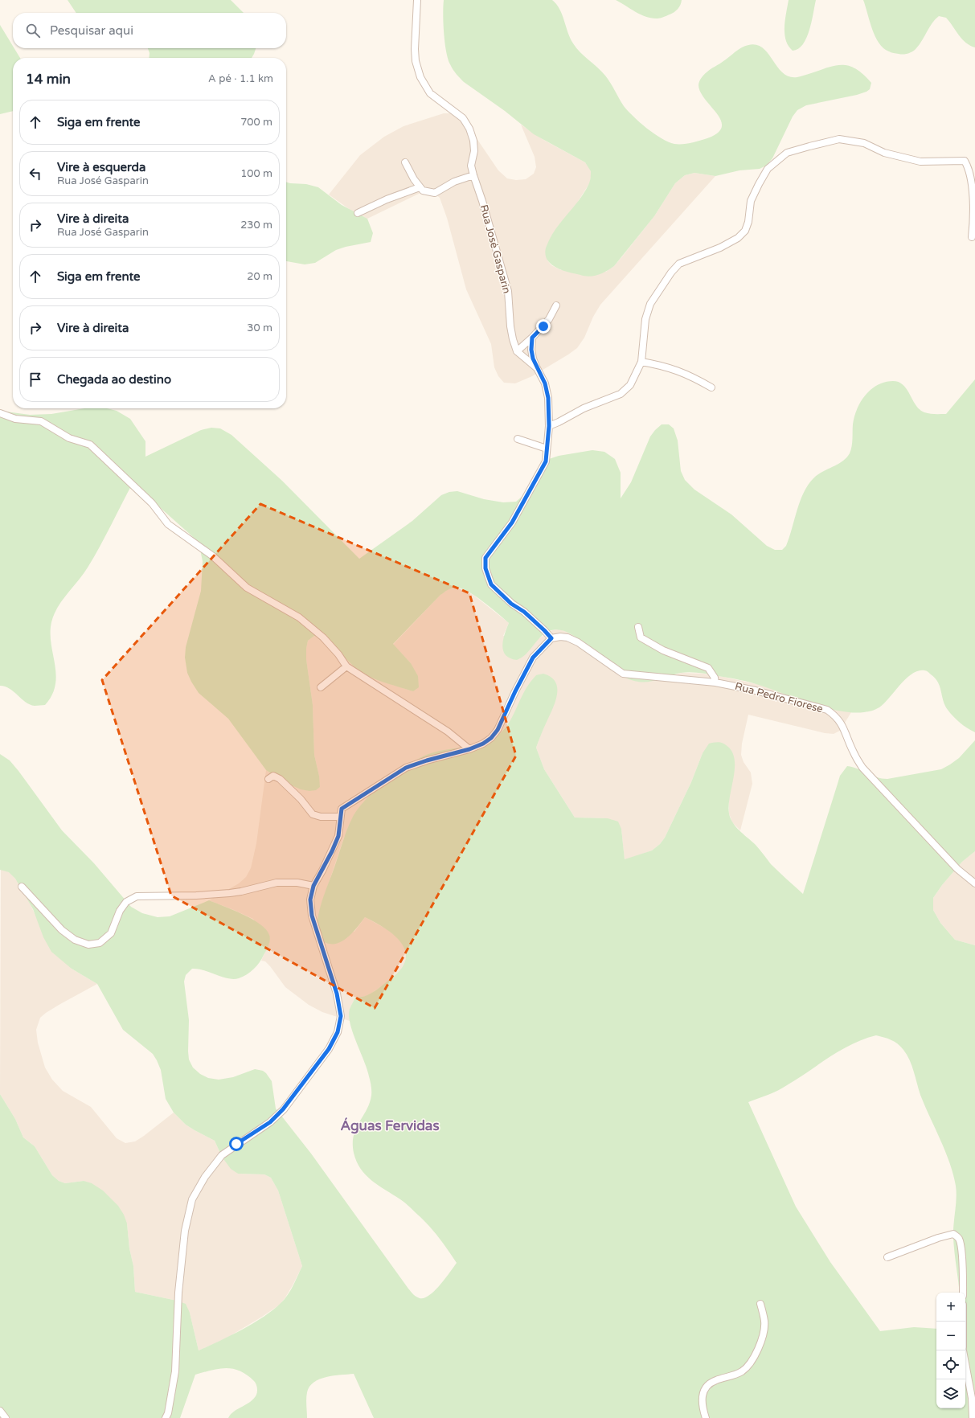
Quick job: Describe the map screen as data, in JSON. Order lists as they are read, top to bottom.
{
  "streets": {
    "street": ["Rua José Gasparin", "Rua Pedro Fiorese"]
  },
  "districts": ["Águas Fervidas"],
  "page": {
    "search": "Pesquisar aqui",
    "heading": ["14 min", "A pé · 1.1 km"],
    "list": [
      ["Siga em frente", "700 m"],
      ["Vire à esquerda", "Rua José Gasparin", "100 m"],
      ["Vire à direita", "Rua José Gasparin", "230 m"],
      ["Siga em frente", "20 m"],
      ["Vire à direita", "30 m"],
      "Chegada ao destino"
    ],
    "map_buttons": ["+", "−"]
  }
}
